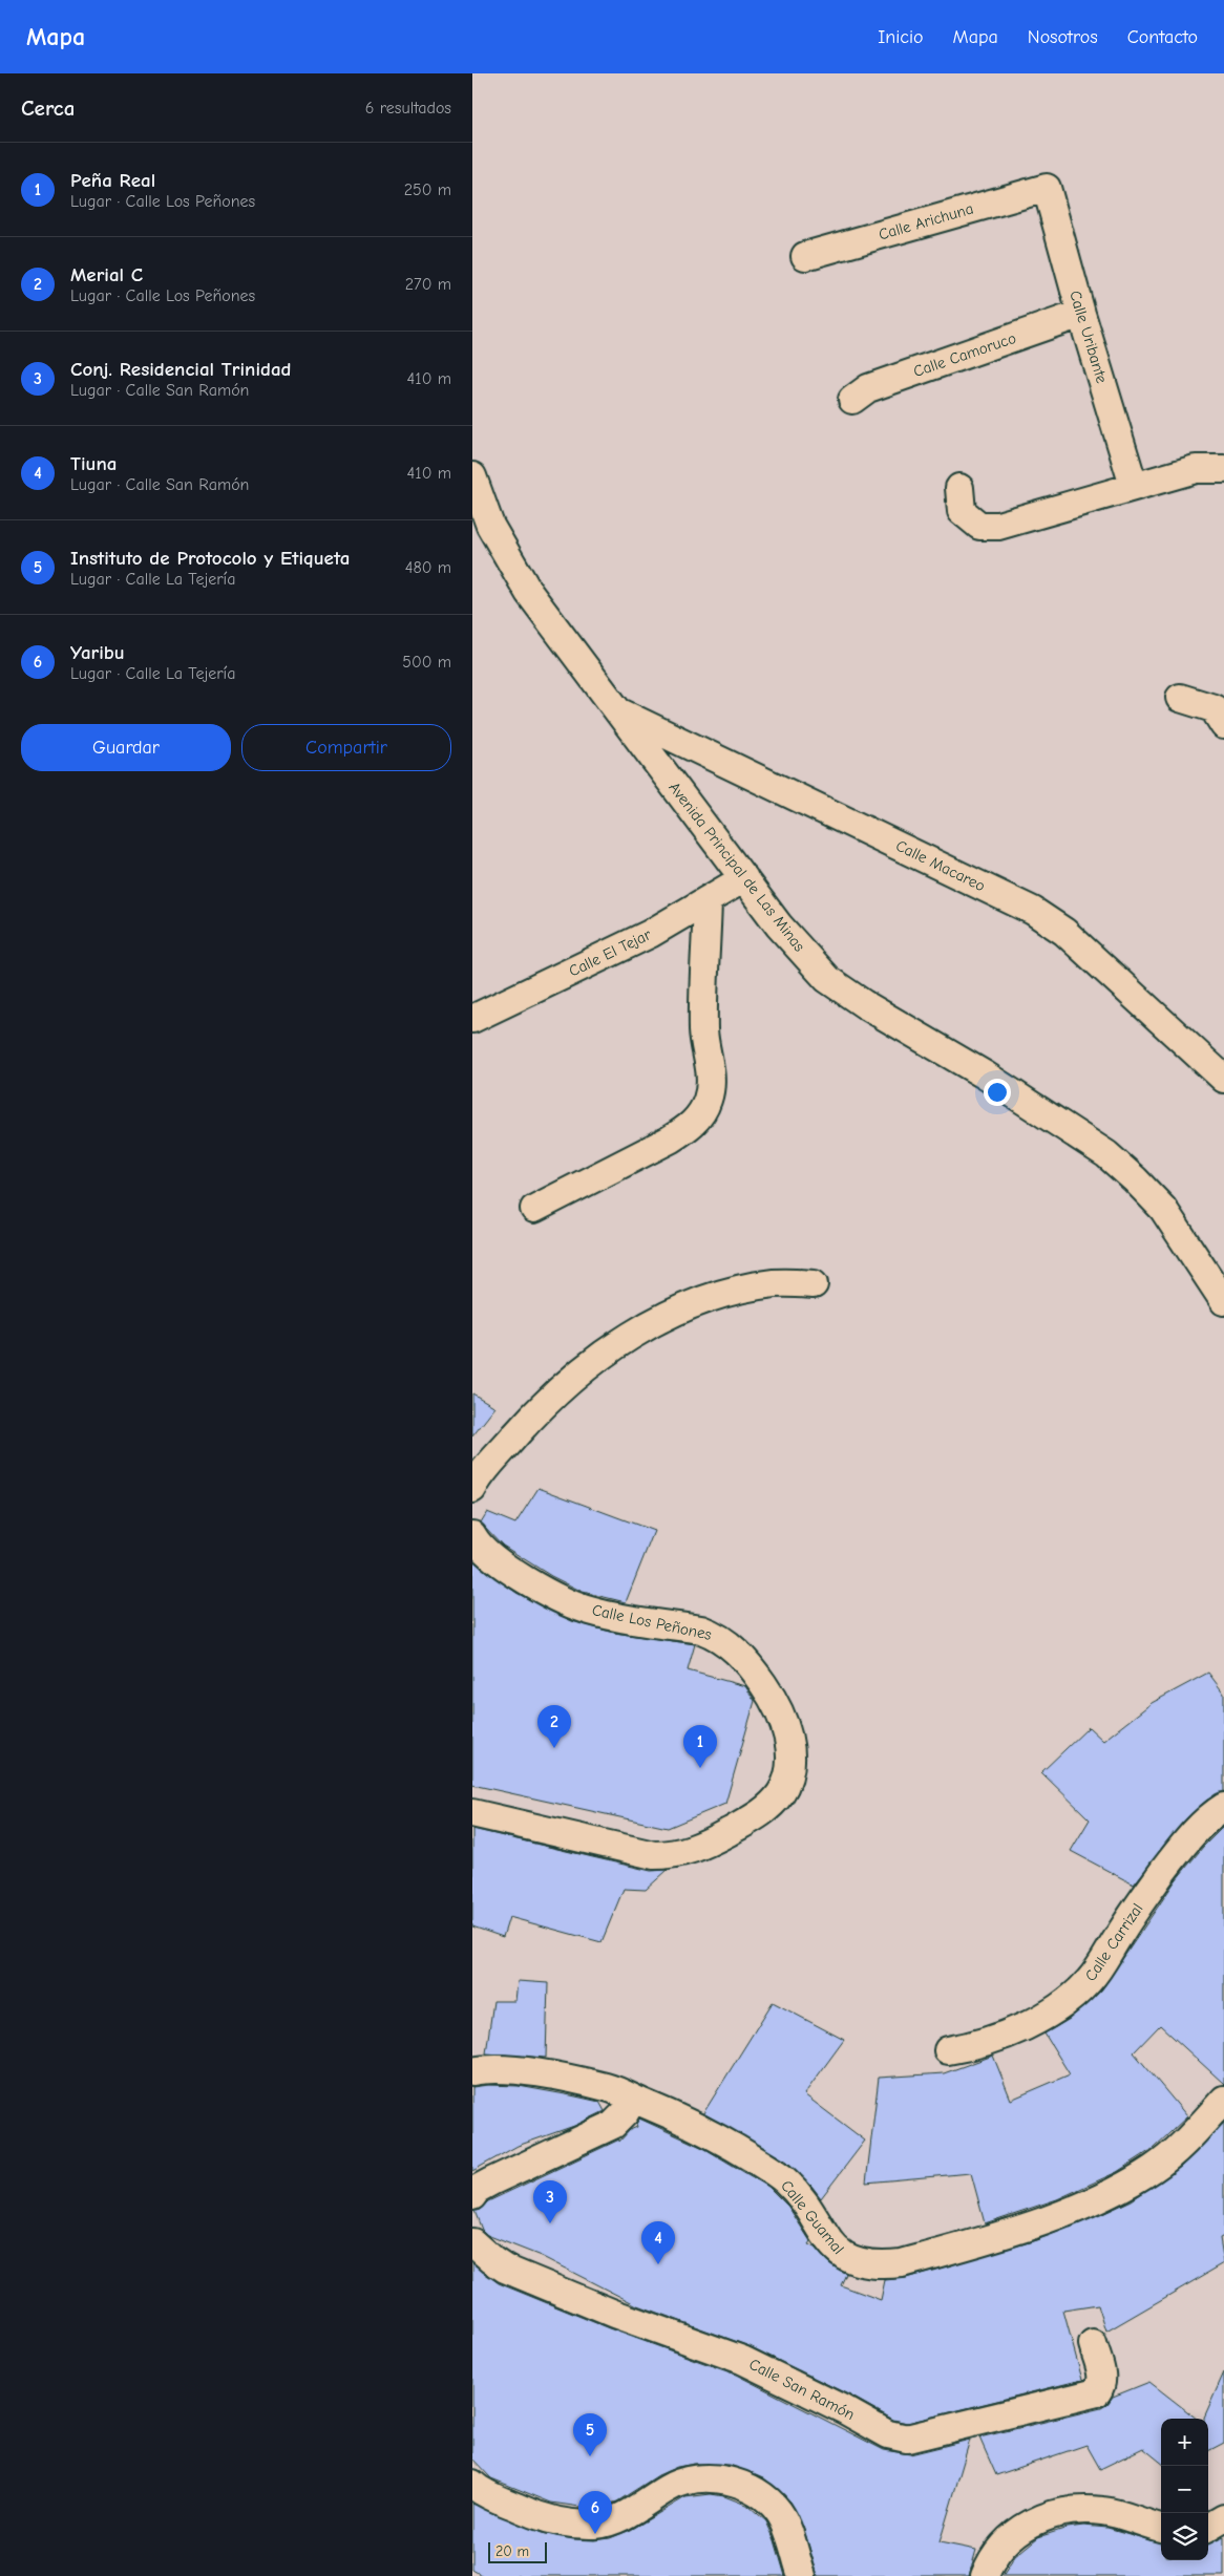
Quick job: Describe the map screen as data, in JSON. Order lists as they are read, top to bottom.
{
  "streets": {
    "street": [
      "Calle Arichuna",
      "Calle Uribante",
      "Calle Camoruco",
      "Calle Macareo",
      "Avenida Principal de Las Minas",
      "Calle El Tejar",
      "Calle Los Peñones",
      "Calle Carrizal",
      "Calle Guamal",
      "Calle San Ramón"
    ]
  },
  "crossings": [
    ["Calle Arichuna", "Calle Uribante"],
    ["Calle Uribante", "Calle Camoruco"],
    ["Calle Macareo", "Avenida Principal de Las Minas"],
    ["Avenida Principal de Las Minas", "Calle El Tejar"]
  ],
  "scale_bar": "20 m",
  "page": {
    "header": "Mapa",
    "nav": [
      "Inicio",
      "Mapa",
      "Nosotros",
      "Contacto"
    ],
    "heading": ["Cerca", "6 resultados"],
    "list": [
      {
        "mark": "1",
        "name": "Peña Real",
        "note": "Lugar · Calle Los Peñones",
        "value": "250 m"
      },
      {
        "mark": "2",
        "name": "Merial C",
        "note": "Lugar · Calle Los Peñones",
        "value": "270 m"
      },
      {
        "mark": "3",
        "name": "Conj. Residencial Trinidad",
        "note": "Lugar · Calle San Ramón",
        "value": "410 m"
      },
      {
        "mark": "4",
        "name": "Tiuna",
        "note": "Lugar · Calle San Ramón",
        "value": "410 m"
      },
      {
        "mark": "5",
        "name": "Instituto de Protocolo y Etiqueta",
        "note": "Lugar · Calle La Tejería",
        "value": "480 m"
      },
      {
        "mark": "6",
        "name": "Yaribu",
        "note": "Lugar · Calle La Tejería",
        "value": "500 m"
      }
    ],
    "buttons": ["Guardar", "Compartir"],
    "pins": [
      "2",
      "1",
      "3",
      "4",
      "5",
      "6"
    ],
    "map_buttons": ["+", "−"],
    "scale": "20 m"
  }
}
